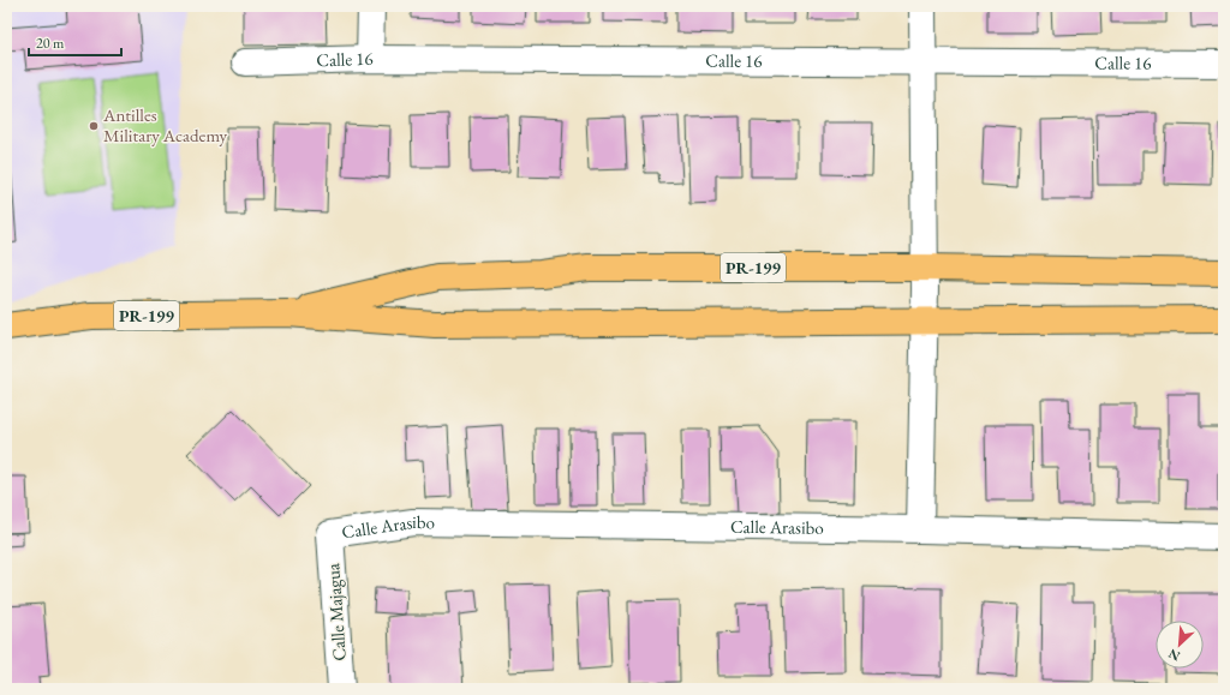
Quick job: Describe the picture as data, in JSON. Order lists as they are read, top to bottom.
{
  "streets": {
    "main road": ["PR-199"],
    "street": ["Calle 16", "Calle Arasibo", "Calle Majagua"]
  },
  "crossings": [
    ["Calle Arasibo", "Calle Majagua"]
  ],
  "places": ["Antilles Military Academy"],
  "scale_bar": "20 m",
  "north": "bottom left"
}
